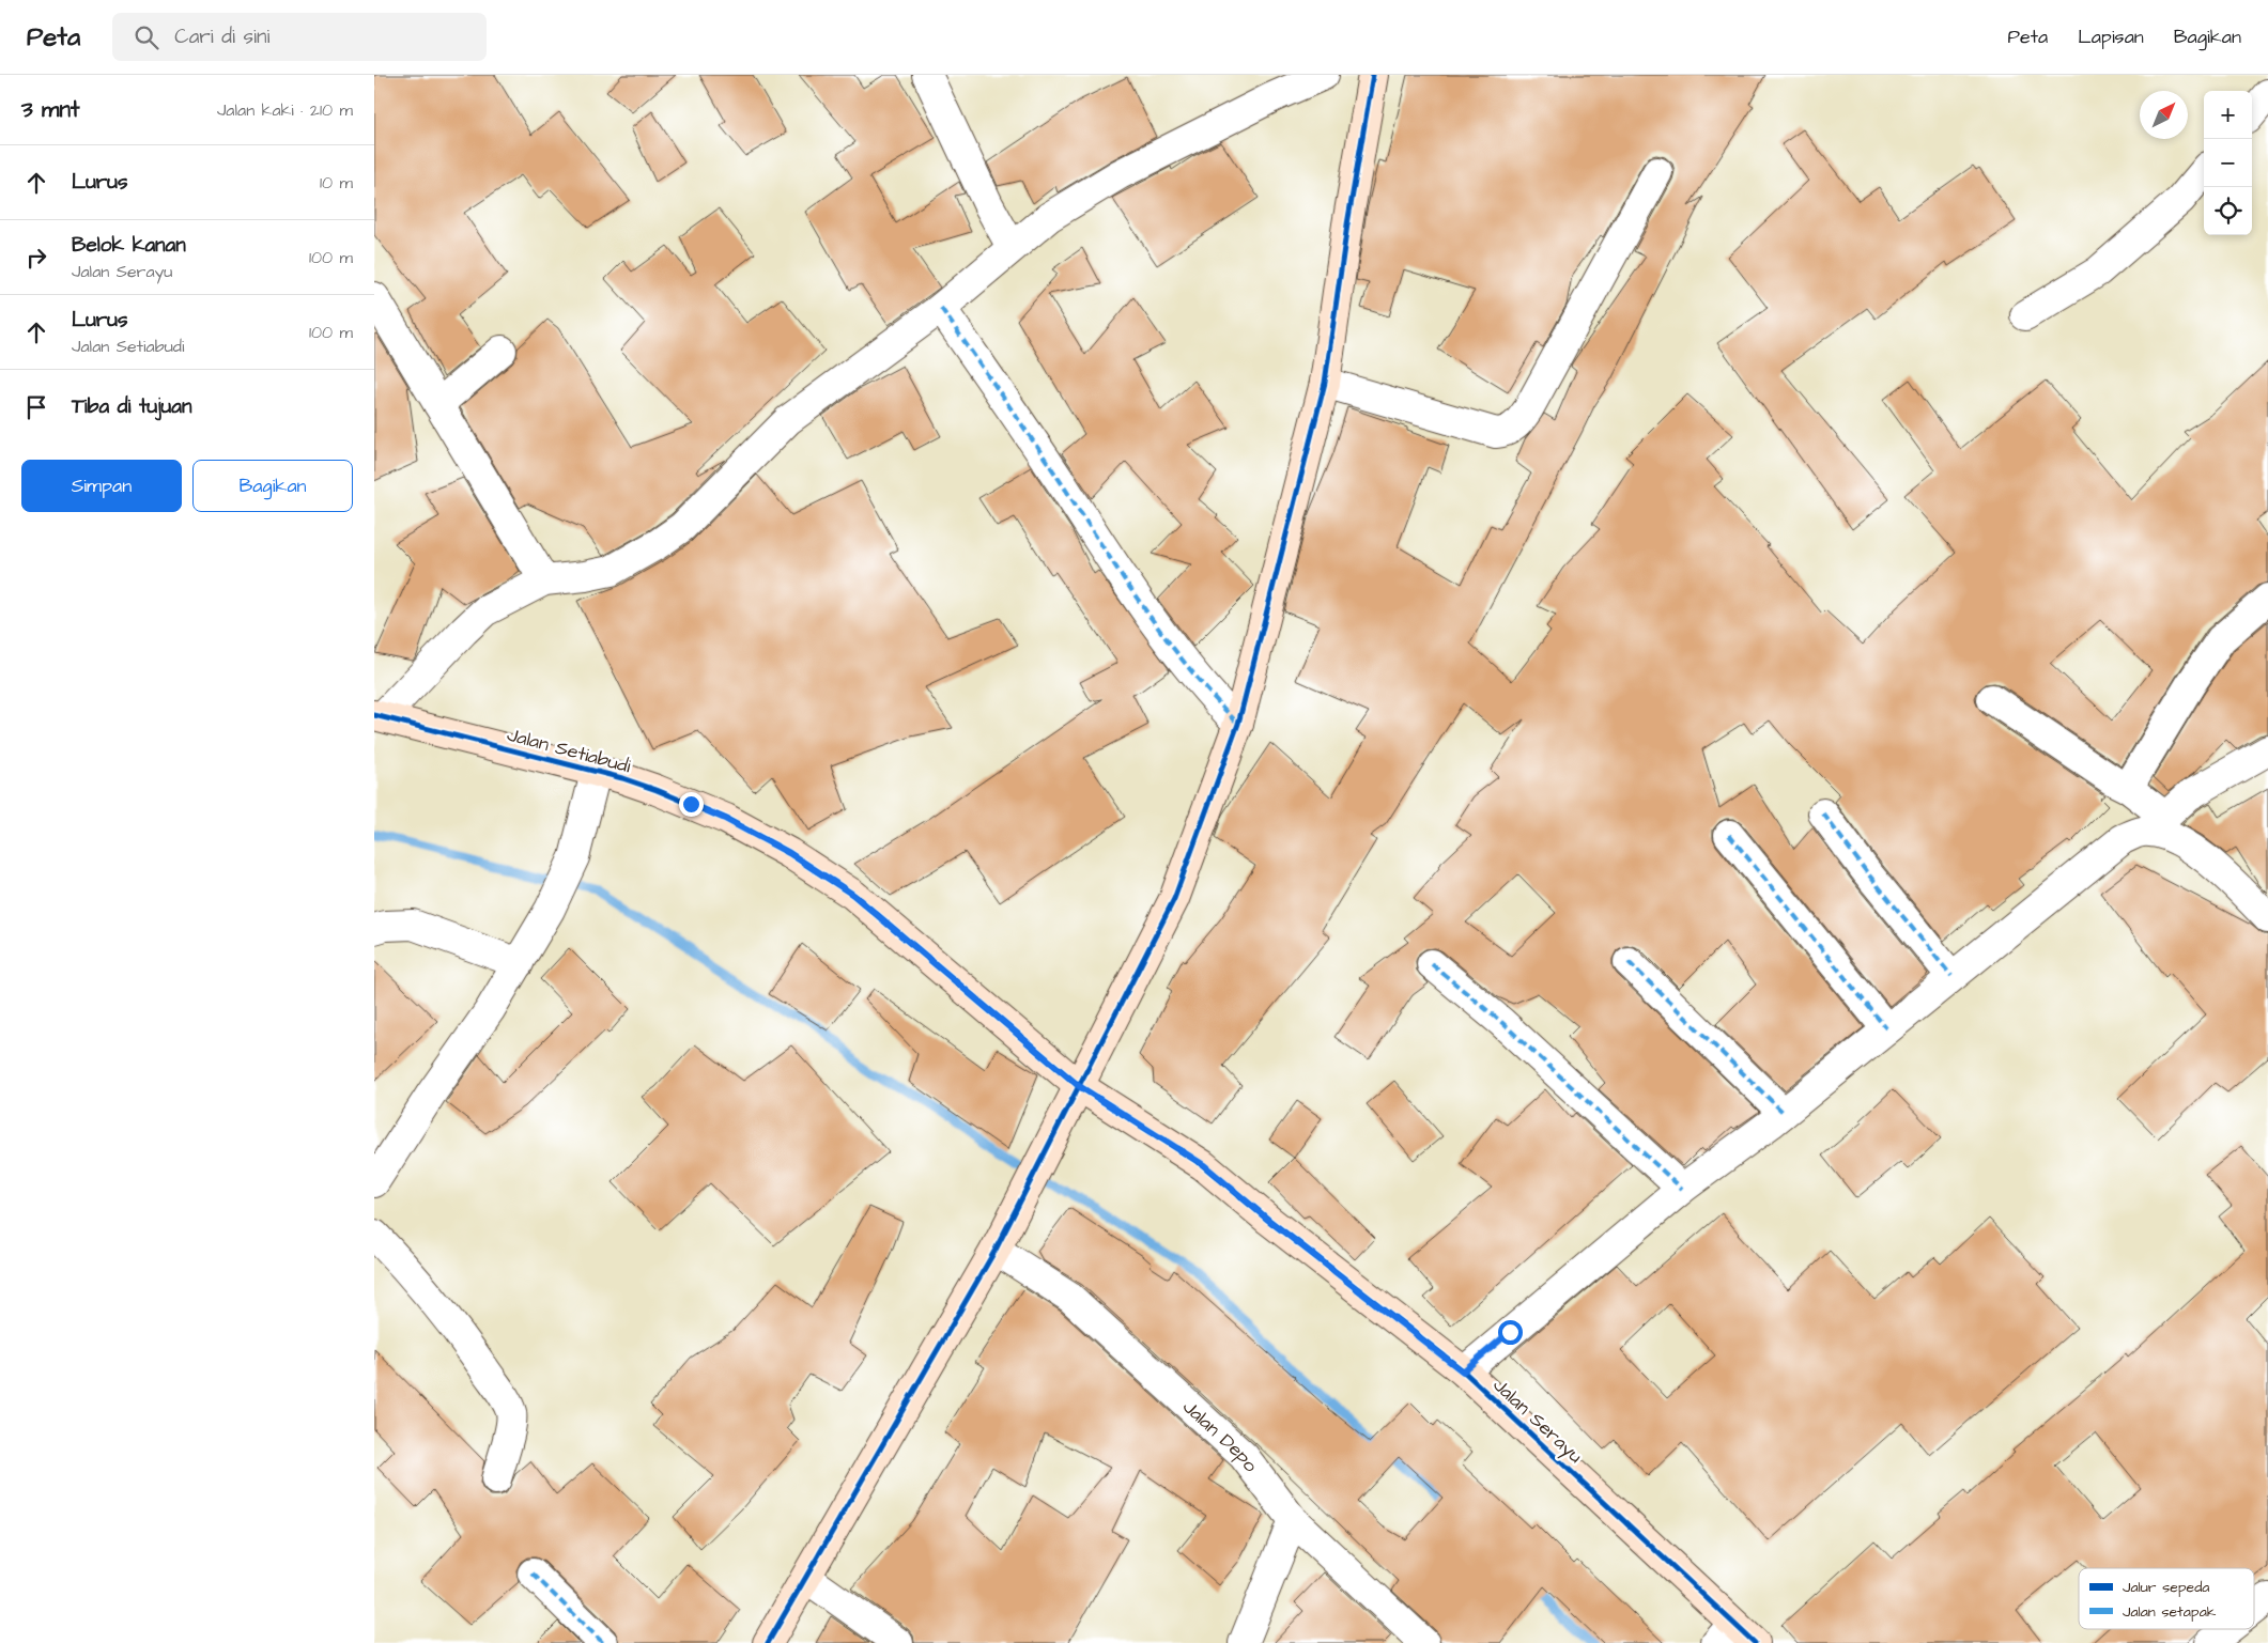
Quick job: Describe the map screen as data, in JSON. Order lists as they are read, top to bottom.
{
  "streets": {
    "street": ["Jalan Setiabudi", "Jalan Serayu", "Jalan Depo"]
  },
  "crossings": [
    ["Jalan Setiabudi", "Jalan Serayu"]
  ],
  "legend": ["Jalur sepeda", "Jalan setapak"],
  "north": "top right",
  "page": {
    "header": "Peta",
    "search": "Cari di sini",
    "nav": ["Peta", "Lapisan", "Bagikan"],
    "heading": ["3 mnt", "Jalan kaki · 210 m"],
    "map_buttons": ["+", "−"],
    "list": [
      ["Lurus", "10 m"],
      ["Belok kanan", "Jalan Serayu", "100 m"],
      ["Lurus", "Jalan Setiabudi", "100 m"],
      "Tiba di tujuan"
    ],
    "buttons": ["Simpan", "Bagikan"]
  }
}
